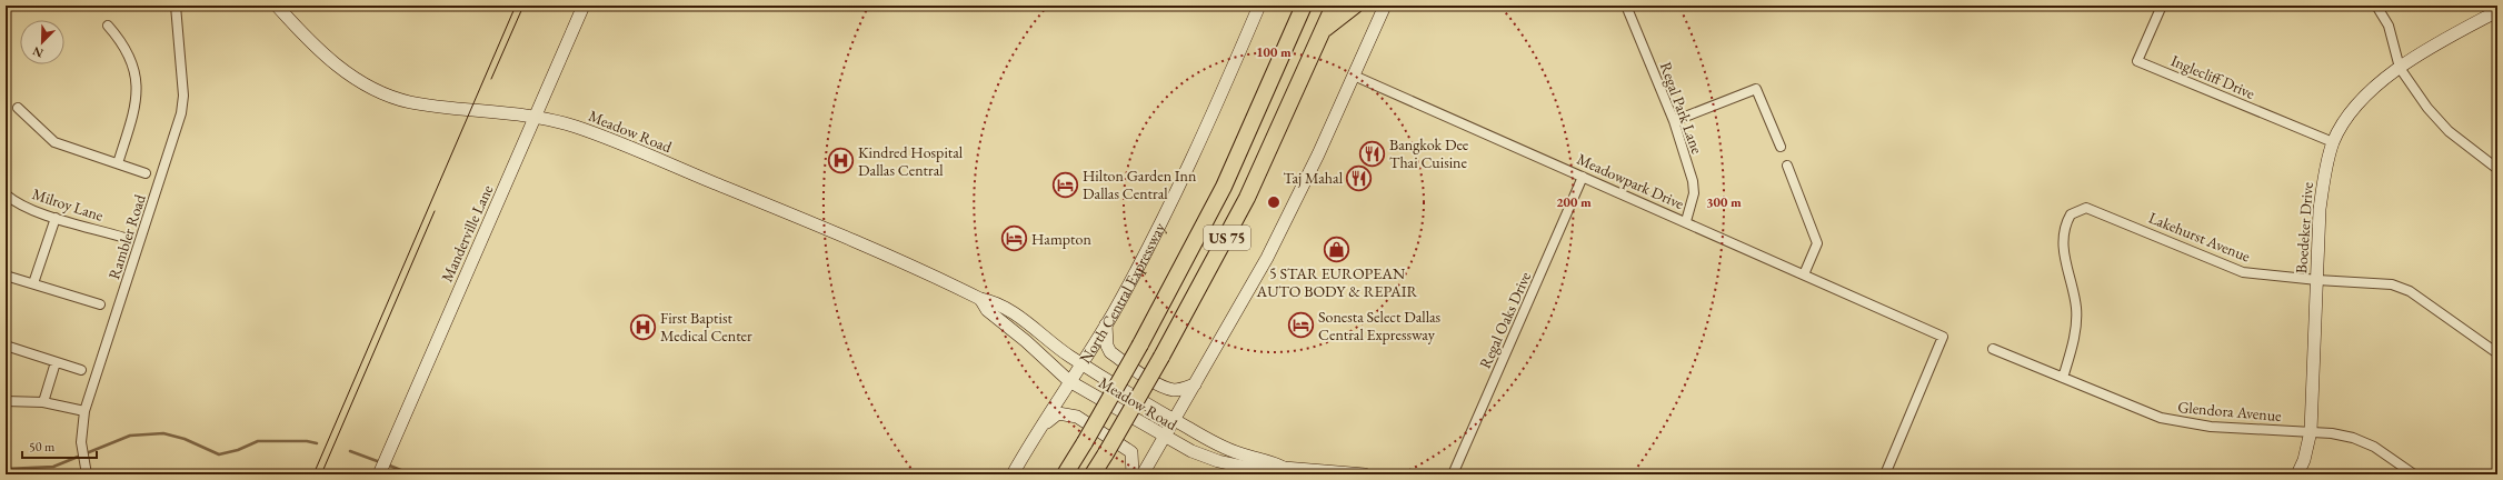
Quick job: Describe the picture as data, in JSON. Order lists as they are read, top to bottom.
{
  "streets": {
    "highway": ["US 75"],
    "street": [
      "Inglecliff Drive",
      "Regal Park Lane",
      "Meadow Road",
      "Meadowpark Drive",
      "Milroy Lane",
      "Boedeker Drive",
      "Manderville Lane",
      "Rambler Road",
      "Lakehurst Avenue",
      "North Central Expressway",
      "Regal Oaks Drive",
      "Glendora Avenue"
    ]
  },
  "crossings": [
    ["Inglecliff Drive", "Boedeker Drive"],
    ["Regal Park Lane", "Meadowpark Drive"],
    ["Meadow Road", "Manderville Lane"],
    ["Meadow Road", "North Central Expressway"],
    ["Meadowpark Drive", "Regal Oaks Drive"],
    ["Boedeker Drive", "Lakehurst Avenue"],
    ["Boedeker Drive", "Glendora Avenue"],
    ["Lakehurst Avenue", "Glendora Avenue"]
  ],
  "places": {
    "restaurant": ["Bangkok Dee Thai Cuisine", "Taj Mahal"],
    "hospital": ["Kindred Hospital Dallas Central", "First Baptist Medical Center"],
    "hotel": ["Hilton Garden Inn Dallas Central", "Hampton", "Sonesta Select Dallas Central Expressway"],
    "shop": ["5 STAR EUROPEAN AUTO BODY & REPAIR"]
  },
  "scale_bar": "50 m",
  "north": "bottom left",
  "rings": ["100 m", "200 m", "300 m"]
}
